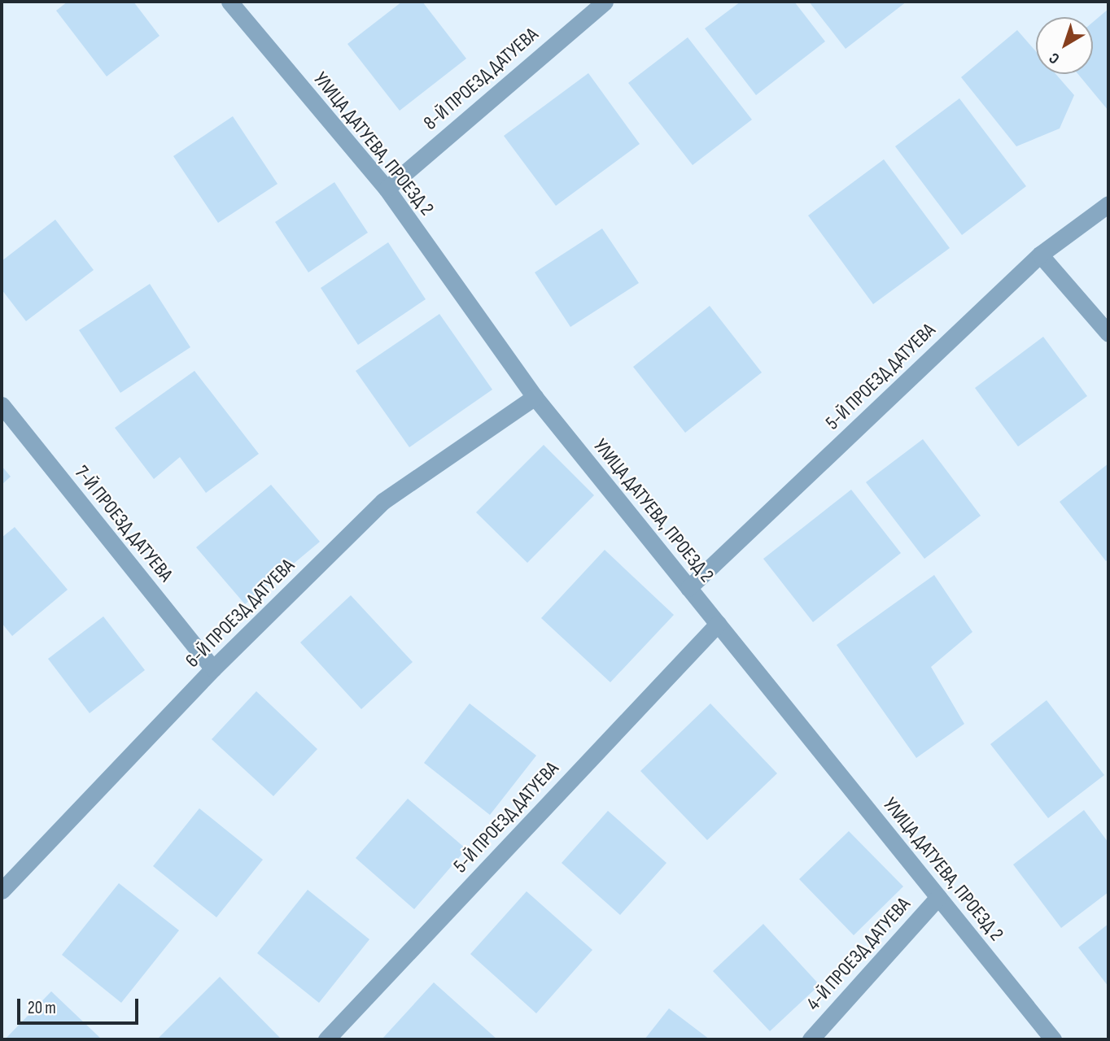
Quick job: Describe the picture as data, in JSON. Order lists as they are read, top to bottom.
{
  "streets": {
    "street": [
      "8-Й ПРОЕЗД ДАТУЕВА",
      "УЛИЦА ДАТУЕВА, ПРОЕЗД 2",
      "5-Й ПРОЕЗД ДАТУЕВА",
      "7-Й ПРОЕЗД ДАТУЕВА",
      "6-Й ПРОЕЗД ДАТУЕВА",
      "4-Й ПРОЕЗД ДАТУЕВА"
    ]
  },
  "crossings": [
    ["8-Й ПРОЕЗД ДАТУЕВА", "УЛИЦА ДАТУЕВА, ПРОЕЗД 2"],
    ["УЛИЦА ДАТУЕВА, ПРОЕЗД 2", "5-Й ПРОЕЗД ДАТУЕВА"],
    ["УЛИЦА ДАТУЕВА, ПРОЕЗД 2", "6-Й ПРОЕЗД ДАТУЕВА"],
    ["УЛИЦА ДАТУЕВА, ПРОЕЗД 2", "4-Й ПРОЕЗД ДАТУЕВА"],
    ["7-Й ПРОЕЗД ДАТУЕВА", "6-Й ПРОЕЗД ДАТУЕВА"]
  ],
  "scale_bar": "20 m",
  "north": "bottom left"
}
